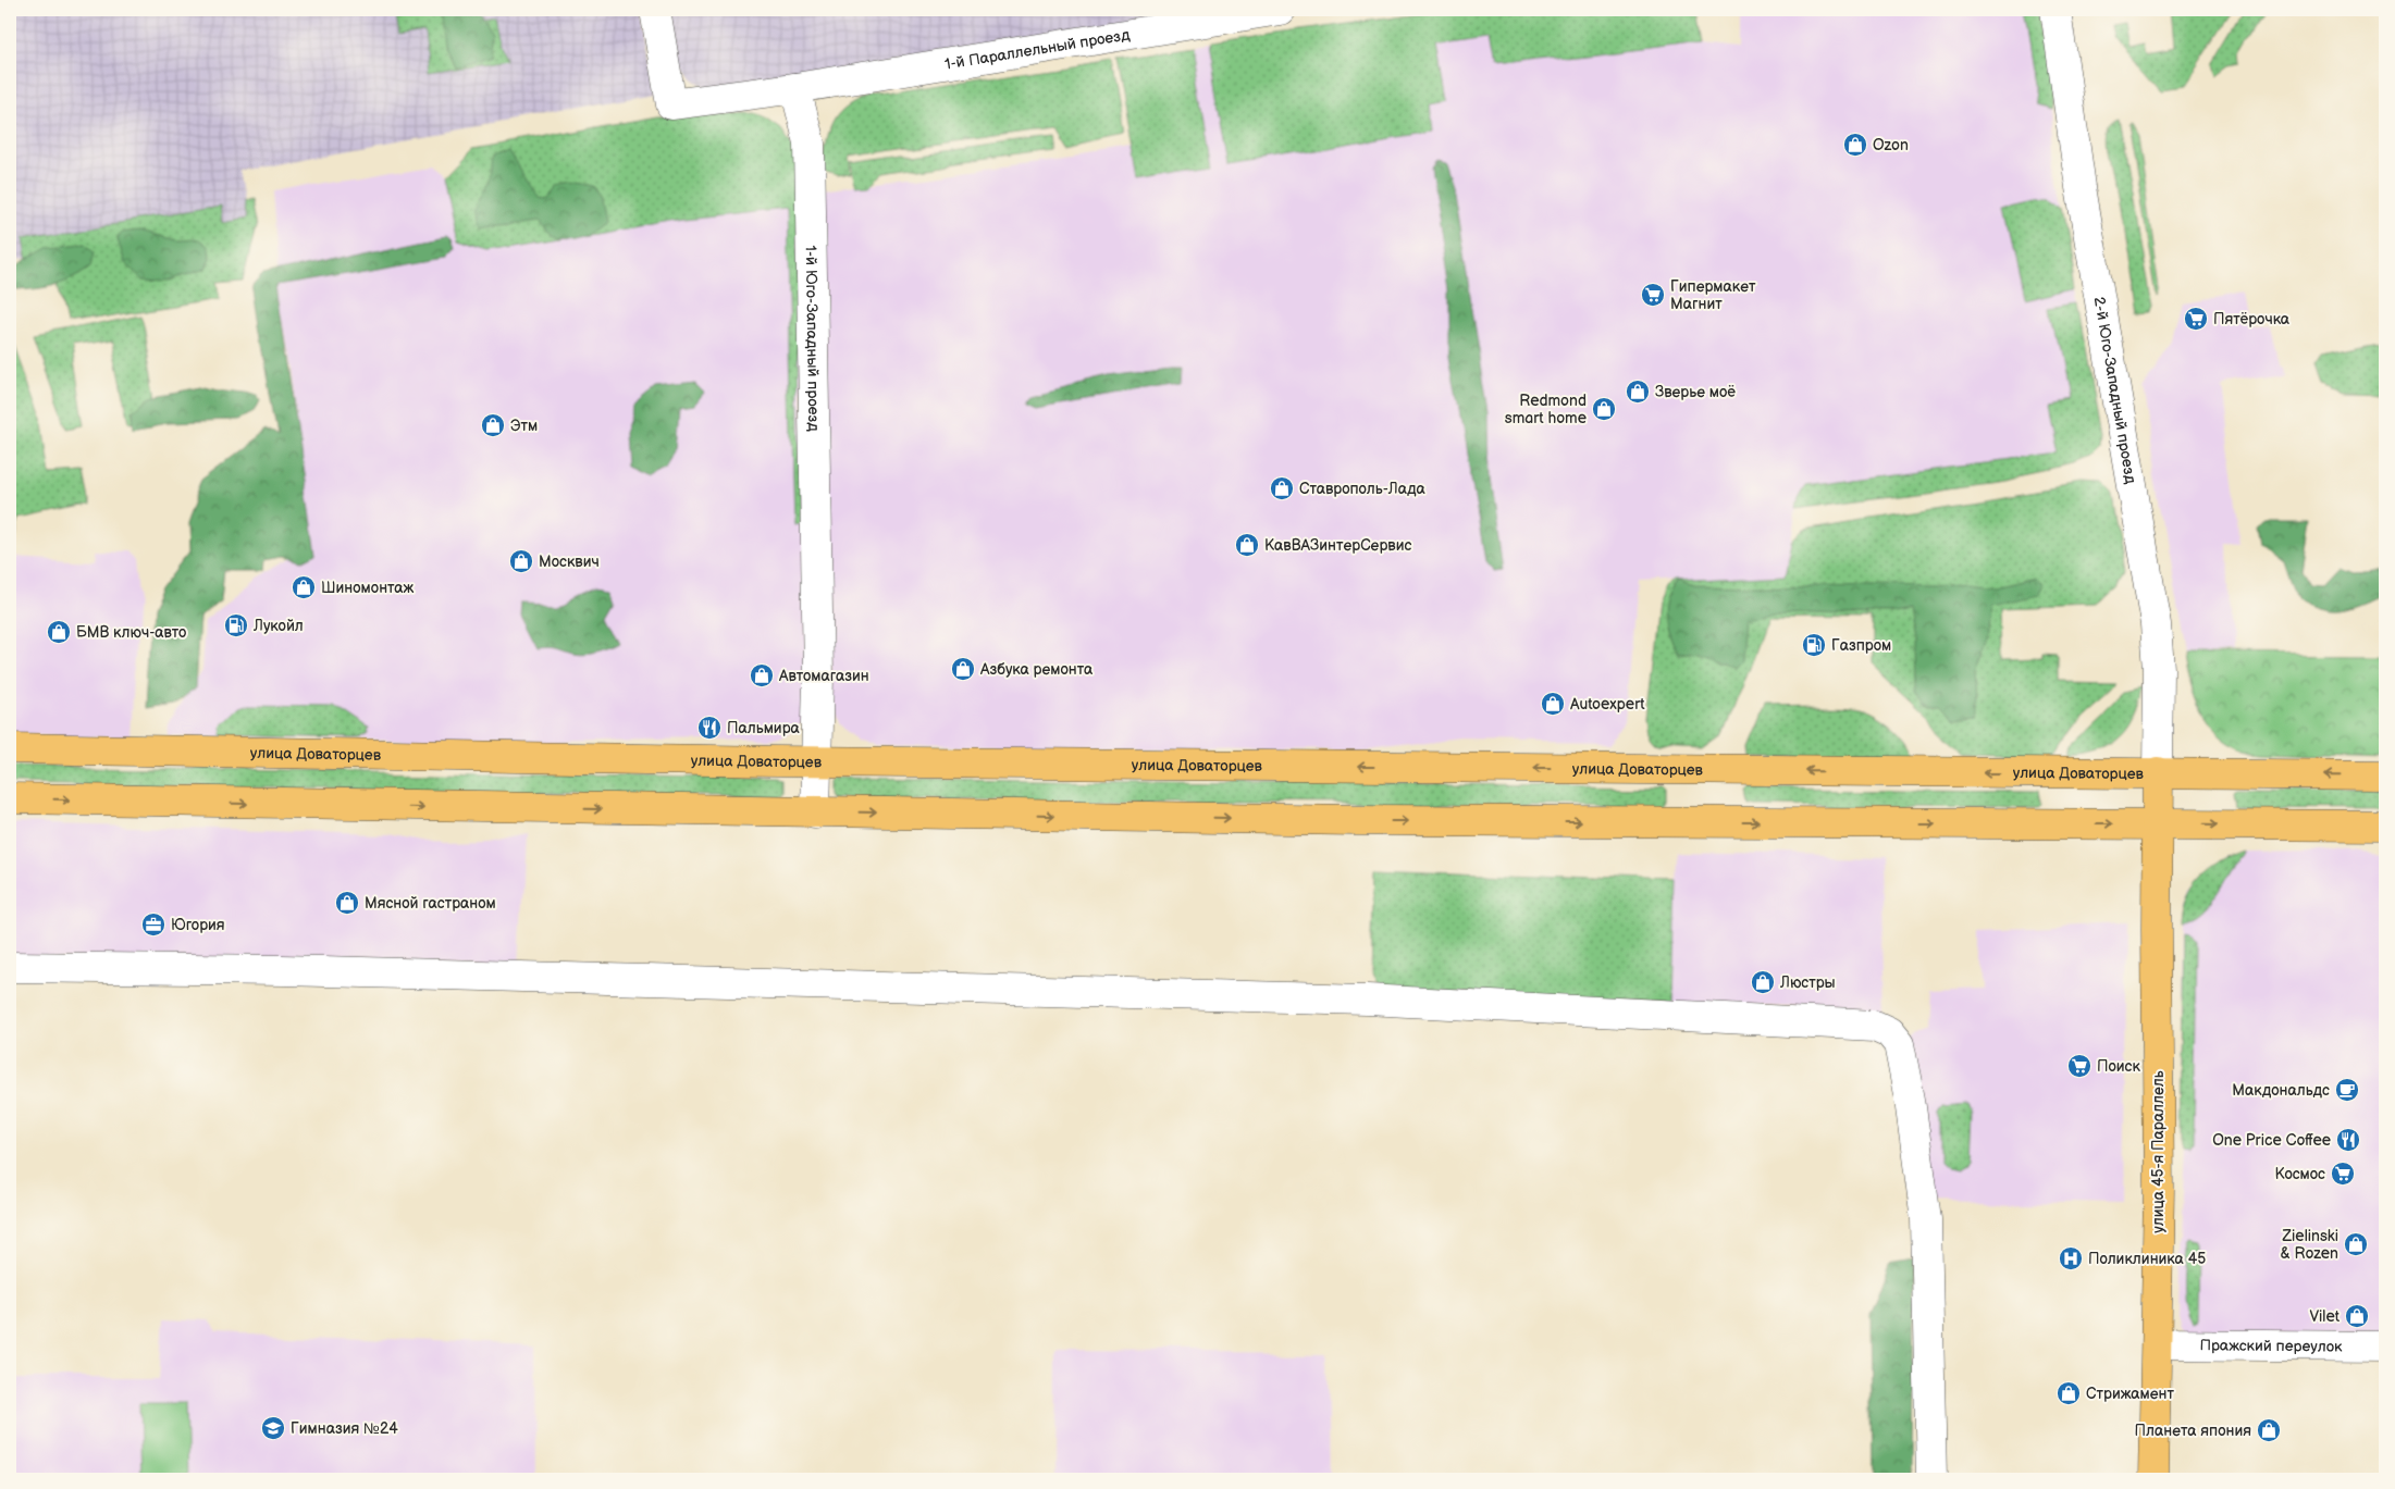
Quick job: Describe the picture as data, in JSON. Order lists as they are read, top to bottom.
{
  "streets": {
    "main road": ["улица Доваторцев", "улица 45-я Параллель"],
    "street": [
      "1-й Параллельный проезд",
      "1-й Юго-Западный проезд",
      "2-й Юго-Западный проезд",
      "Пражский переулок"
    ]
  },
  "crossings": [
    ["1-й Параллельный проезд", "1-й Юго-Западный проезд"],
    ["1-й Юго-Западный проезд", "улица Доваторцев"],
    ["2-й Юго-Западный проезд", "улица Доваторцев"],
    ["2-й Юго-Западный проезд", "улица 45-я Параллель"],
    ["улица Доваторцев", "улица 45-я Параллель"],
    ["улица 45-я Параллель", "Пражский переулок"]
  ],
  "places": {
    "shop": [
      "Ozon",
      "Зверье моё",
      "Redmond smart home",
      "Этм",
      "Ставрополь-Лада",
      "КавВАЗинтерСервис",
      "Москвич",
      "Шиномонтаж",
      "БМВ ключ-авто",
      "Азбука ремонта",
      "Автомагазин",
      "Autoexpert",
      "Мясной гастраном",
      "Люстры",
      "Zielinski & Rozen",
      "Vilet",
      "Стрижамент",
      "Планета япония"
    ],
    "supermarket": [
      "Гипермакет Магнит",
      "Пятёрочка",
      "Поиск",
      "Космос"
    ],
    "fuel station": ["Лукойл", "Газпром"],
    "restaurant": ["Пальмира", "One Price Coffee"],
    "office": ["Югория"],
    "cafe": ["Макдональдс"],
    "hospital": ["Поликлиника 45"],
    "school or university": ["Гимназия №24"]
  }
}
